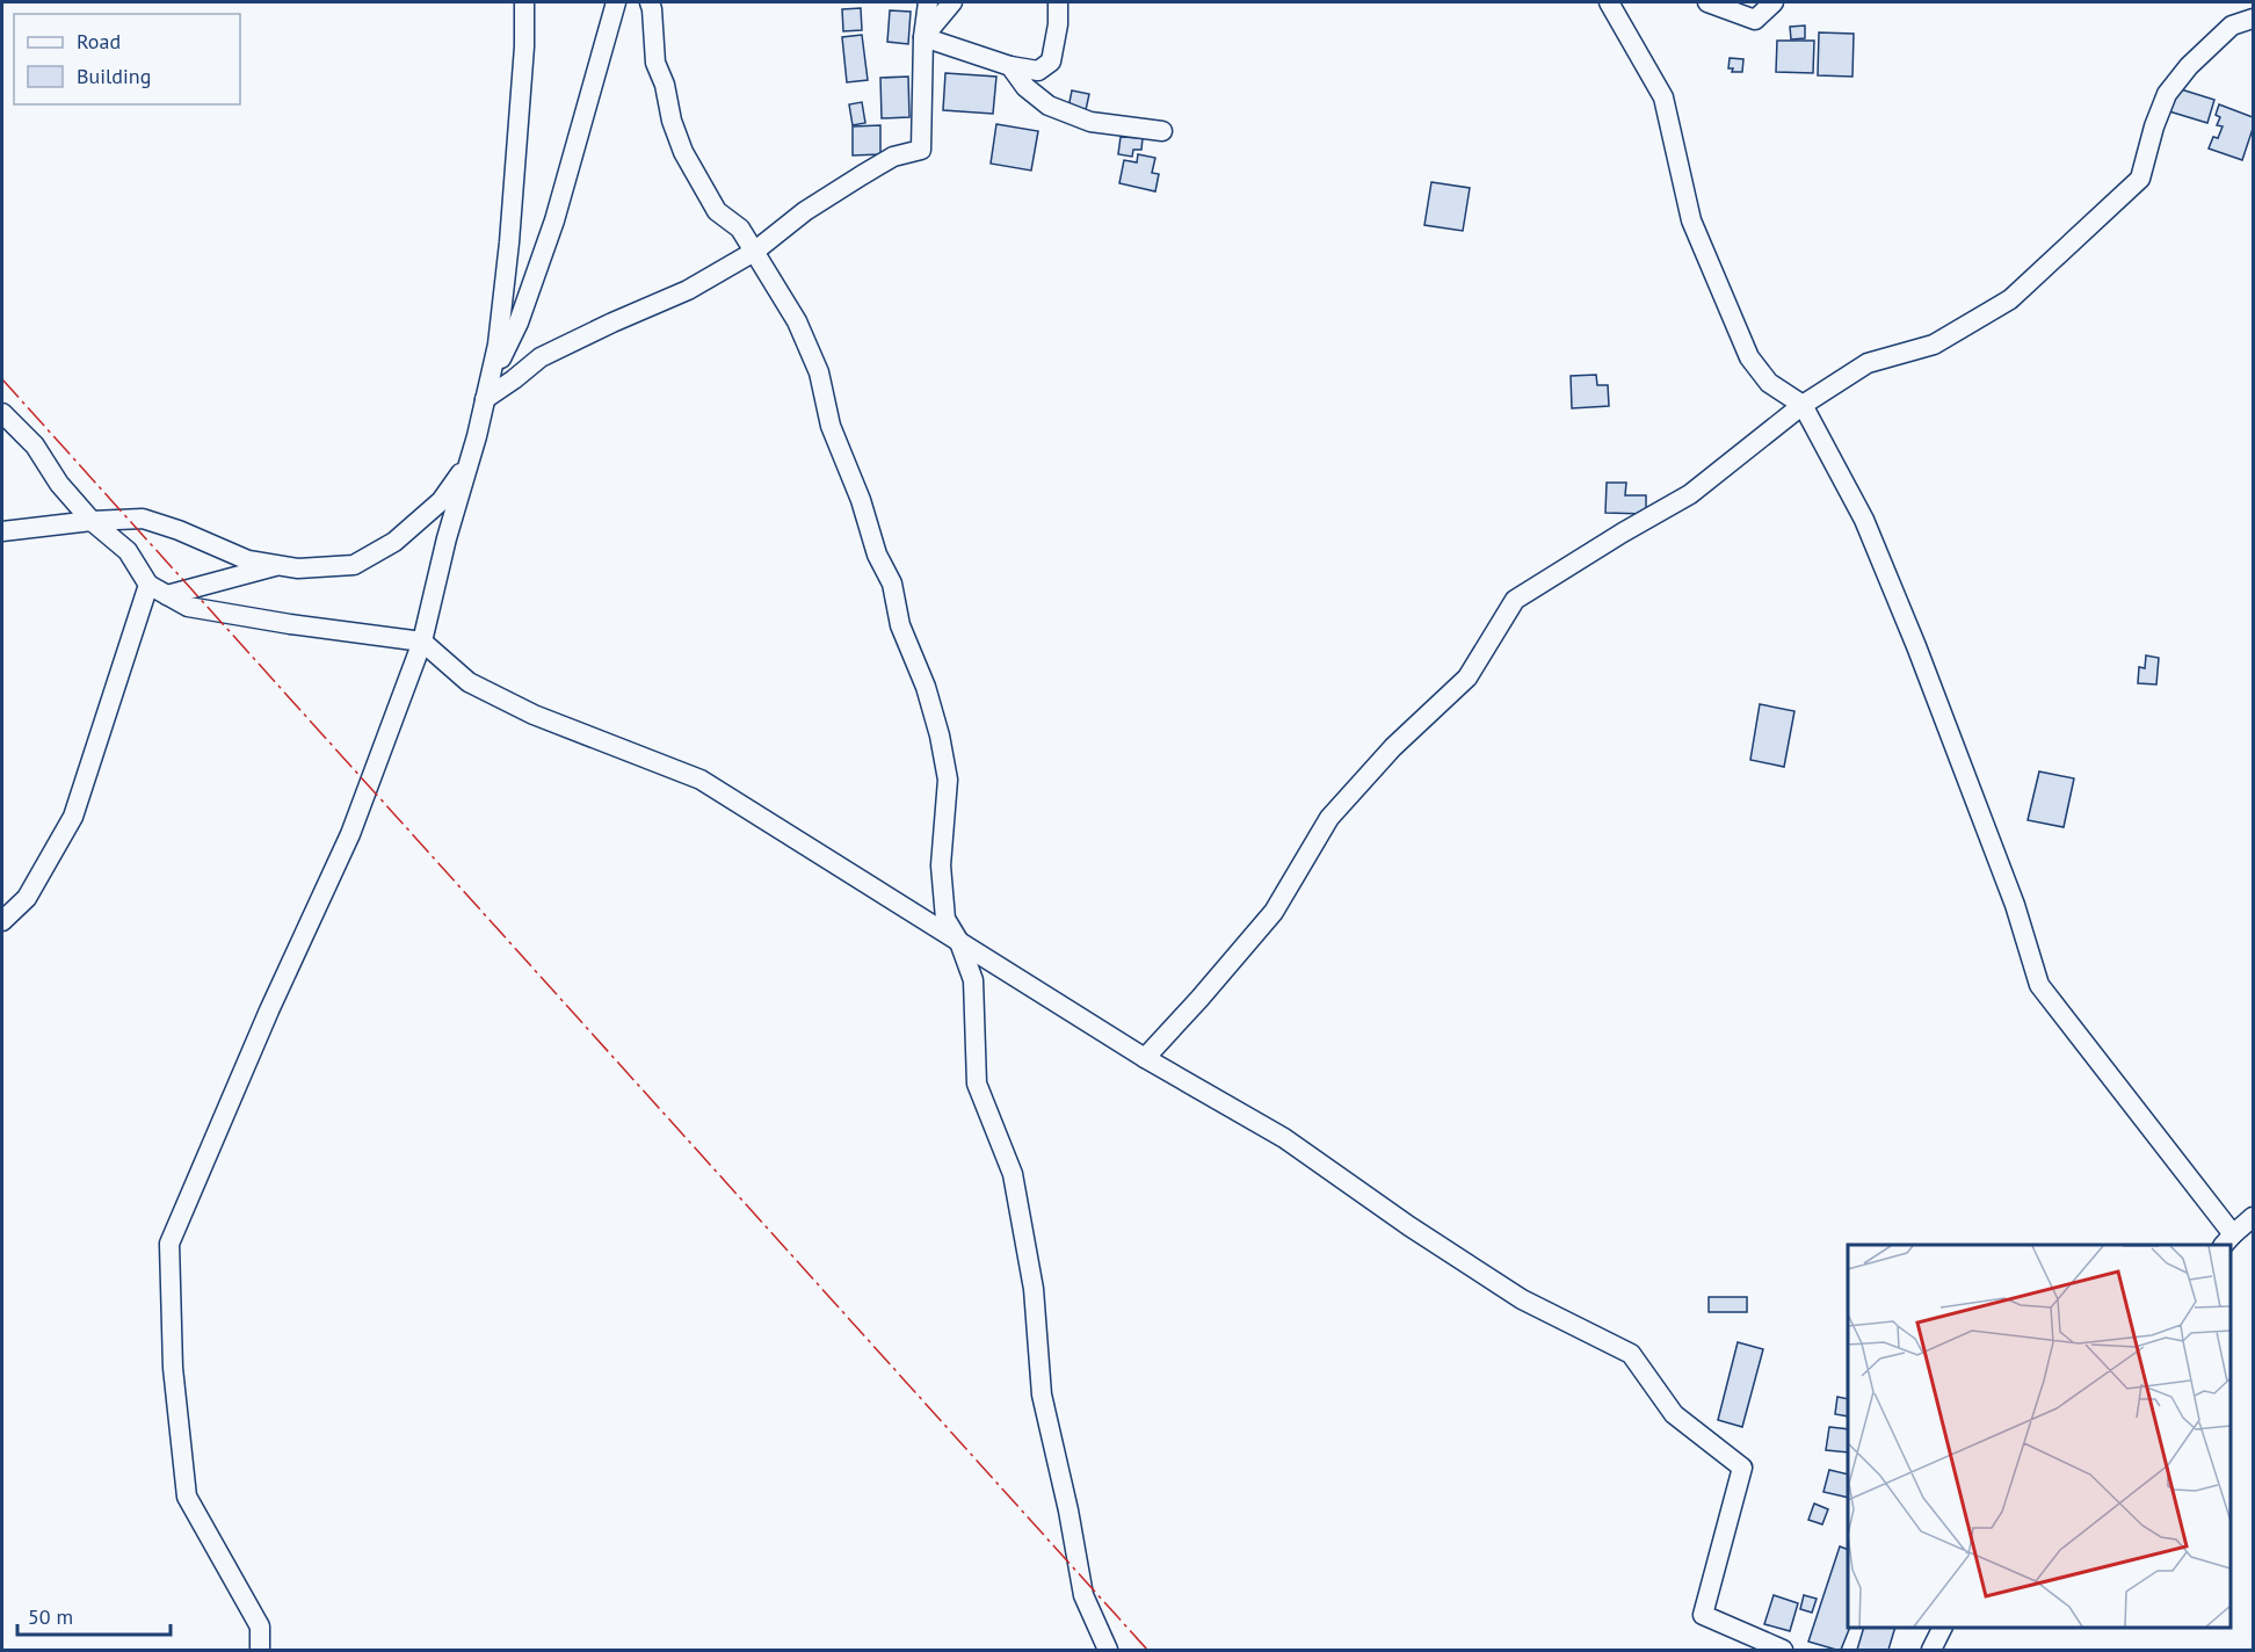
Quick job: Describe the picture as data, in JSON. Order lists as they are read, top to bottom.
{
  "legend": ["Road", "Building"],
  "scale_bar": "50 m"
}
